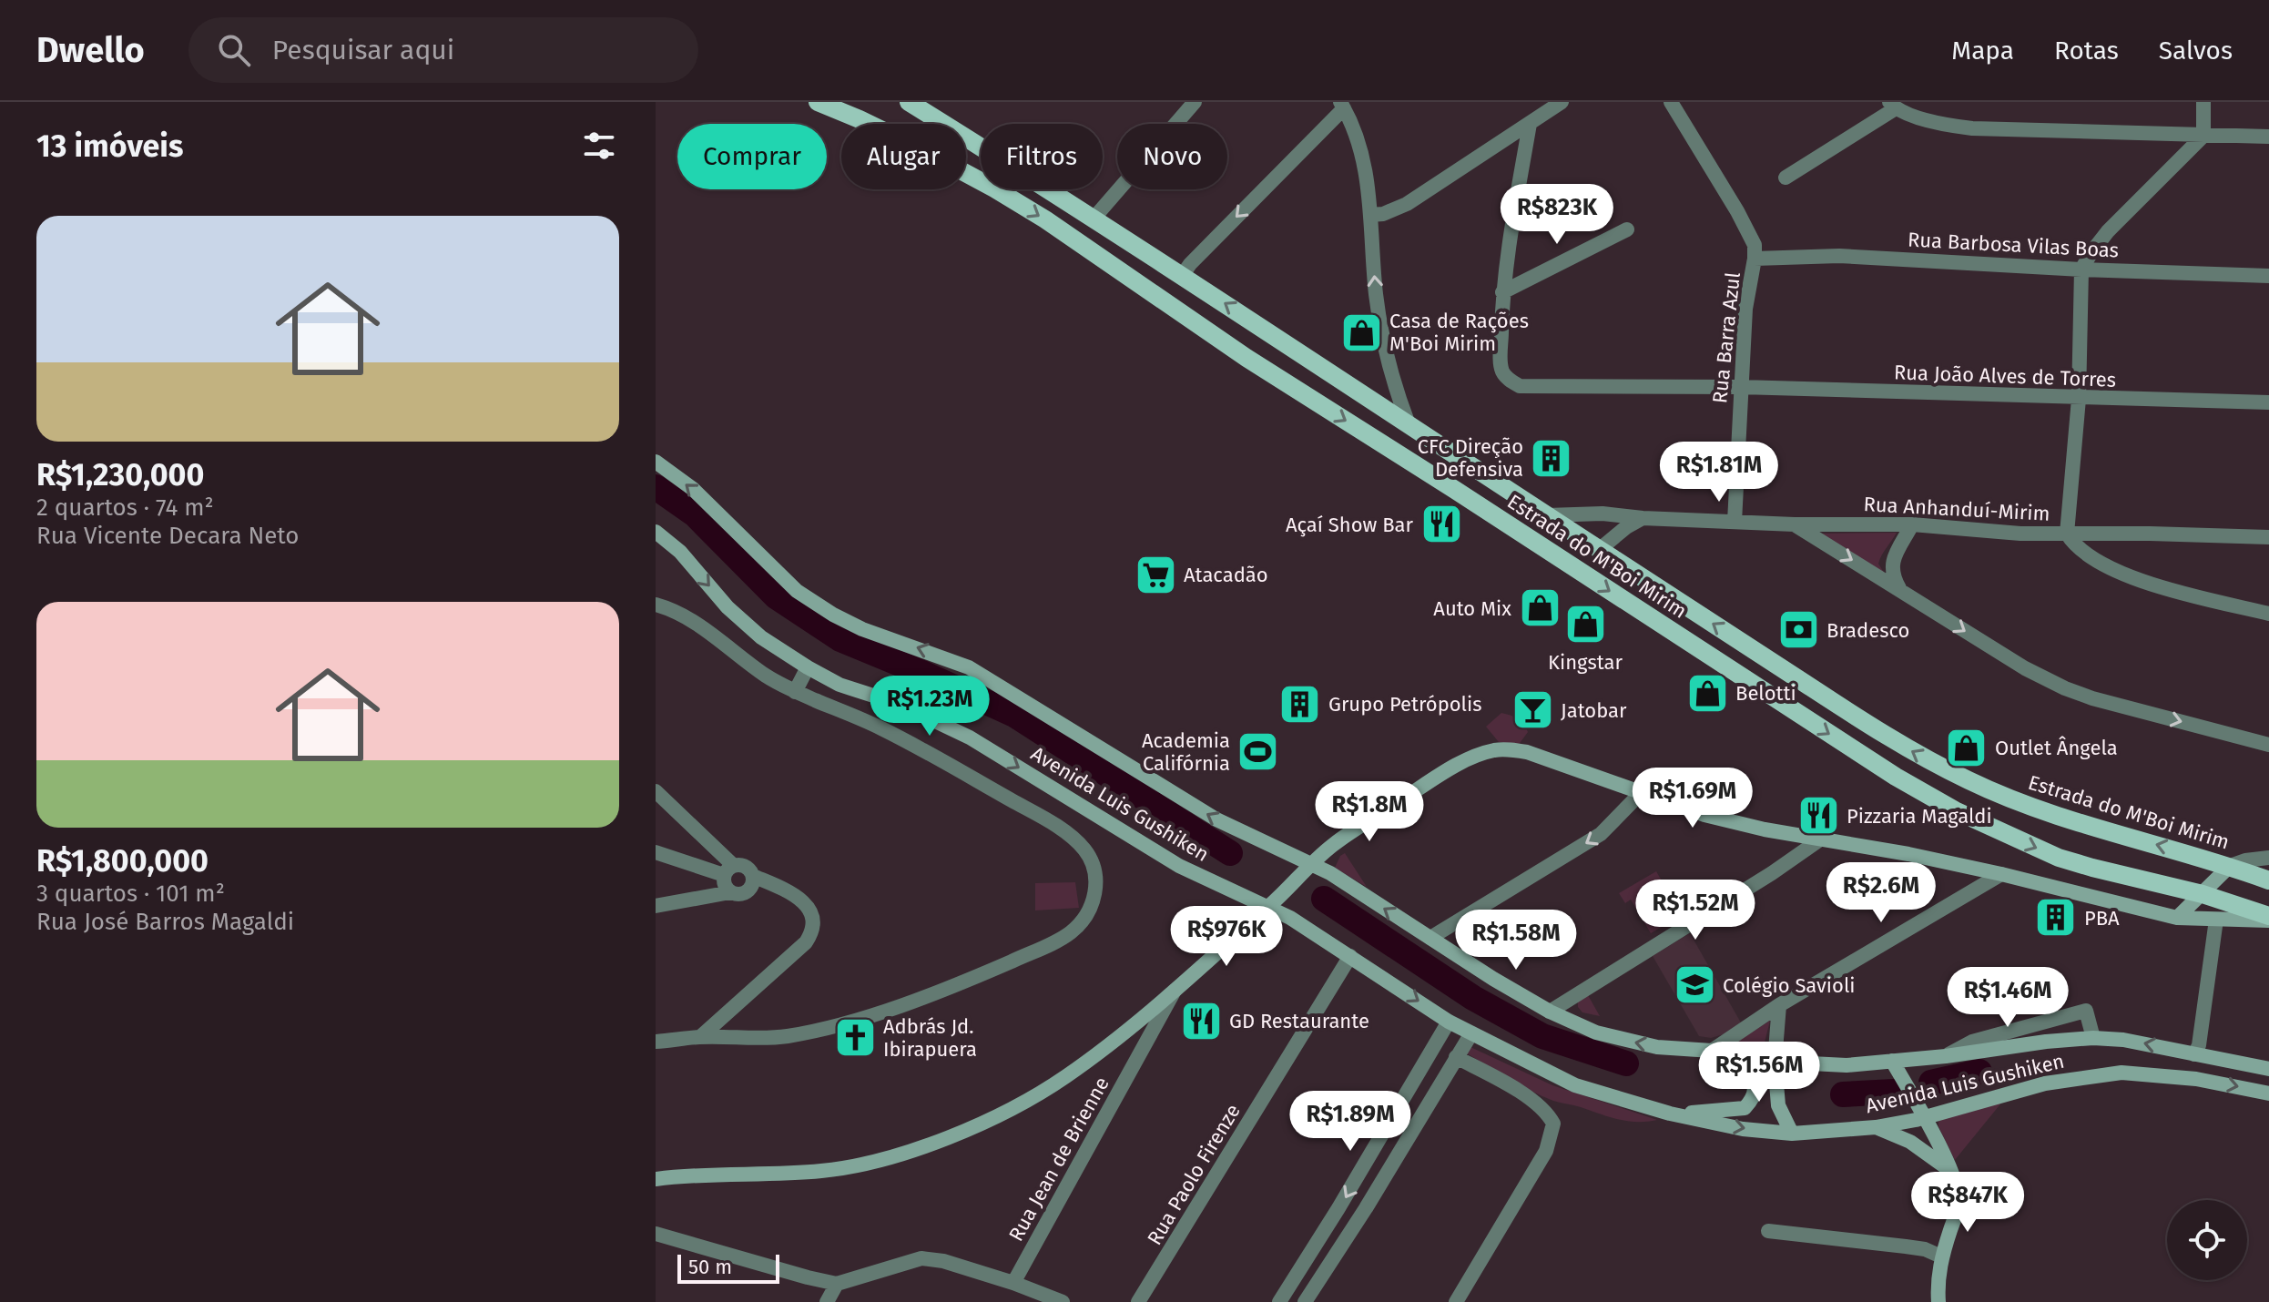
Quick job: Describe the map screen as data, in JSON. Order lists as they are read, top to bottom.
{
  "streets": {
    "main road": ["Estrada do M'Boi Mirim", "Avenida Luis Gushiken"],
    "street": [
      "Rua Barbosa Vilas Boas",
      "Rua Barra Azul",
      "Rua João Alves de Torres",
      "Rua Anhanduí-Mirim",
      "Rua Jean de Brienne",
      "Rua Paolo Firenze"
    ]
  },
  "crossings": [
    ["Rua Barbosa Vilas Boas", "Rua Barra Azul"],
    ["Rua Barra Azul", "Rua João Alves de Torres"],
    ["Rua Barra Azul", "Rua Anhanduí-Mirim"],
    ["Rua Anhanduí-Mirim", "Estrada do M'Boi Mirim"],
    ["Avenida Luis Gushiken", "Rua Paolo Firenze"]
  ],
  "places": {
    "shop": [
      "Casa de Rações M'Boi Mirim",
      "Auto Mix",
      "Kingstar",
      "Belotti",
      "Outlet Ângela"
    ],
    "building": ["CFC Direção Defensiva", "Grupo Petrópolis", "PBA"],
    "restaurant": ["Açaí Show Bar", "Pizzaria Magaldi", "GD Restaurante"],
    "supermarket": ["Atacadão"],
    "bank": ["Bradesco"],
    "bar": ["Jatobar"],
    "sports": ["Academia Califórnia"],
    "school or university": ["Colégio Savioli"],
    "church": ["Adbrás Jd. Ibirapuera"]
  },
  "scale_bar": "50 m",
  "page": {
    "header": "Dwello",
    "search": "Pesquisar aqui",
    "nav": ["Mapa", "Rotas", "Salvos"],
    "heading": "13 imóveis",
    "chip": [
      "Comprar",
      "Alugar",
      "Filtros",
      "Novo"
    ],
    "price": [
      "R$823K",
      "R$1.81M",
      "R$1.23M",
      "R$1.69M",
      "R$1.8M",
      "R$2.6M",
      "R$1.52M",
      "R$976K",
      "R$1.58M",
      "R$1.46M",
      "R$1.56M",
      "R$1.89M",
      "R$847K"
    ],
    "list": [
      {
        "name": "R$1,230,000",
        "note": "2 quartos · 74 m² · Rua Vicente Decara Neto"
      },
      {
        "name": "R$1,800,000",
        "note": "3 quartos · 101 m² · Rua José Barros Magaldi"
      }
    ],
    "scale": "50 m"
  }
}
